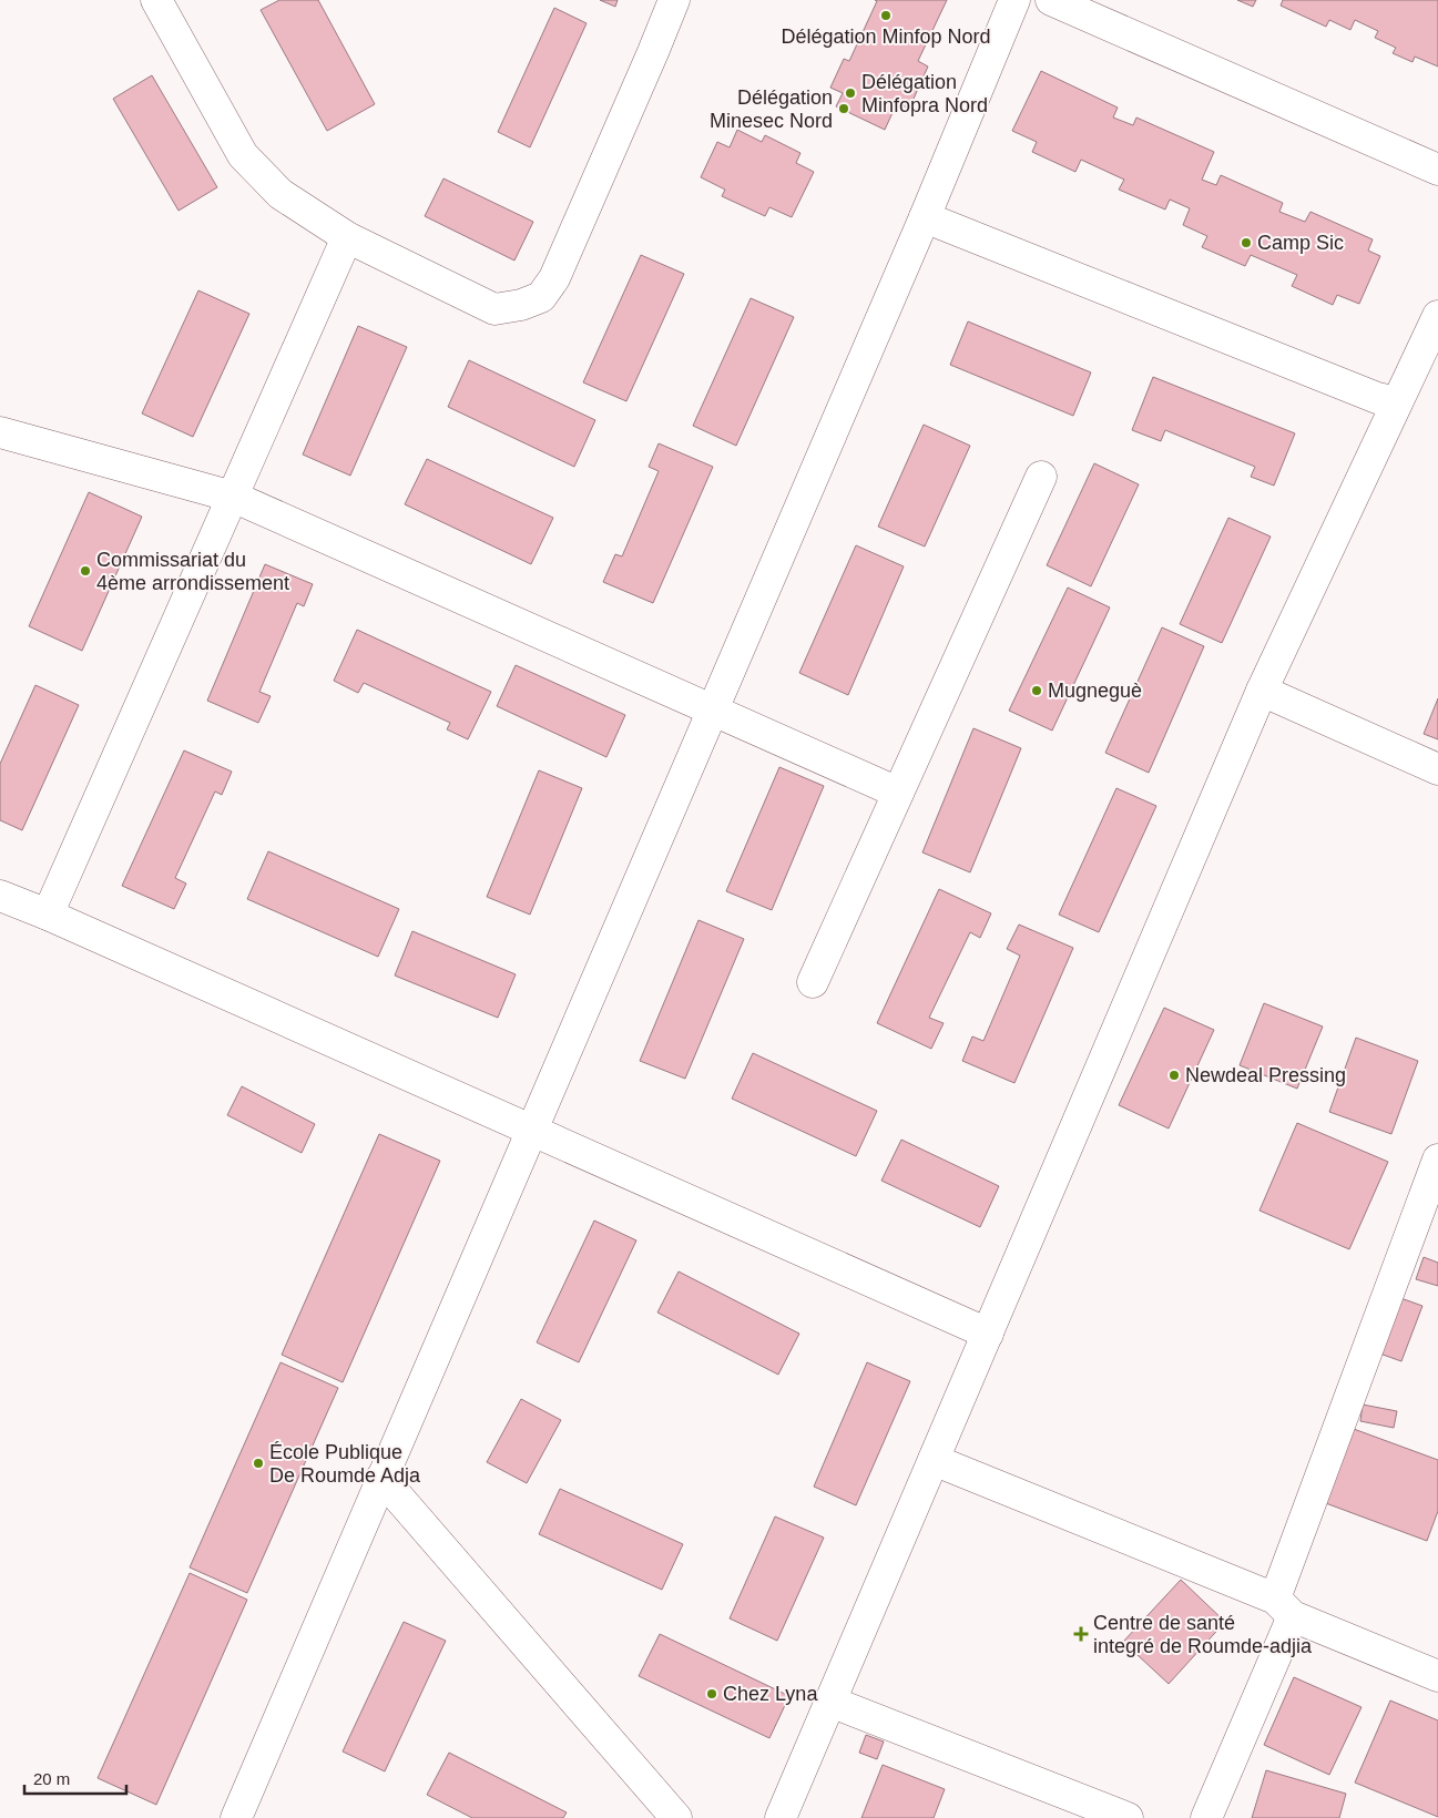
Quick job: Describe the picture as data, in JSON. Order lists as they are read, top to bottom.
{
  "places": {
    "other": [
      "Délégation Minfop Nord",
      "Délégation Minfopra Nord",
      "Délégation Minesec Nord",
      "Camp Sic",
      "Commissariat du 4ème arrondissement",
      "Mugneguè",
      "Newdeal Pressing",
      "École Publique De Roumde Adja",
      "Chez Lyna"
    ],
    "health": ["Centre de santé integré de Roumde-adjia"]
  },
  "scale_bar": "20 m"
}
